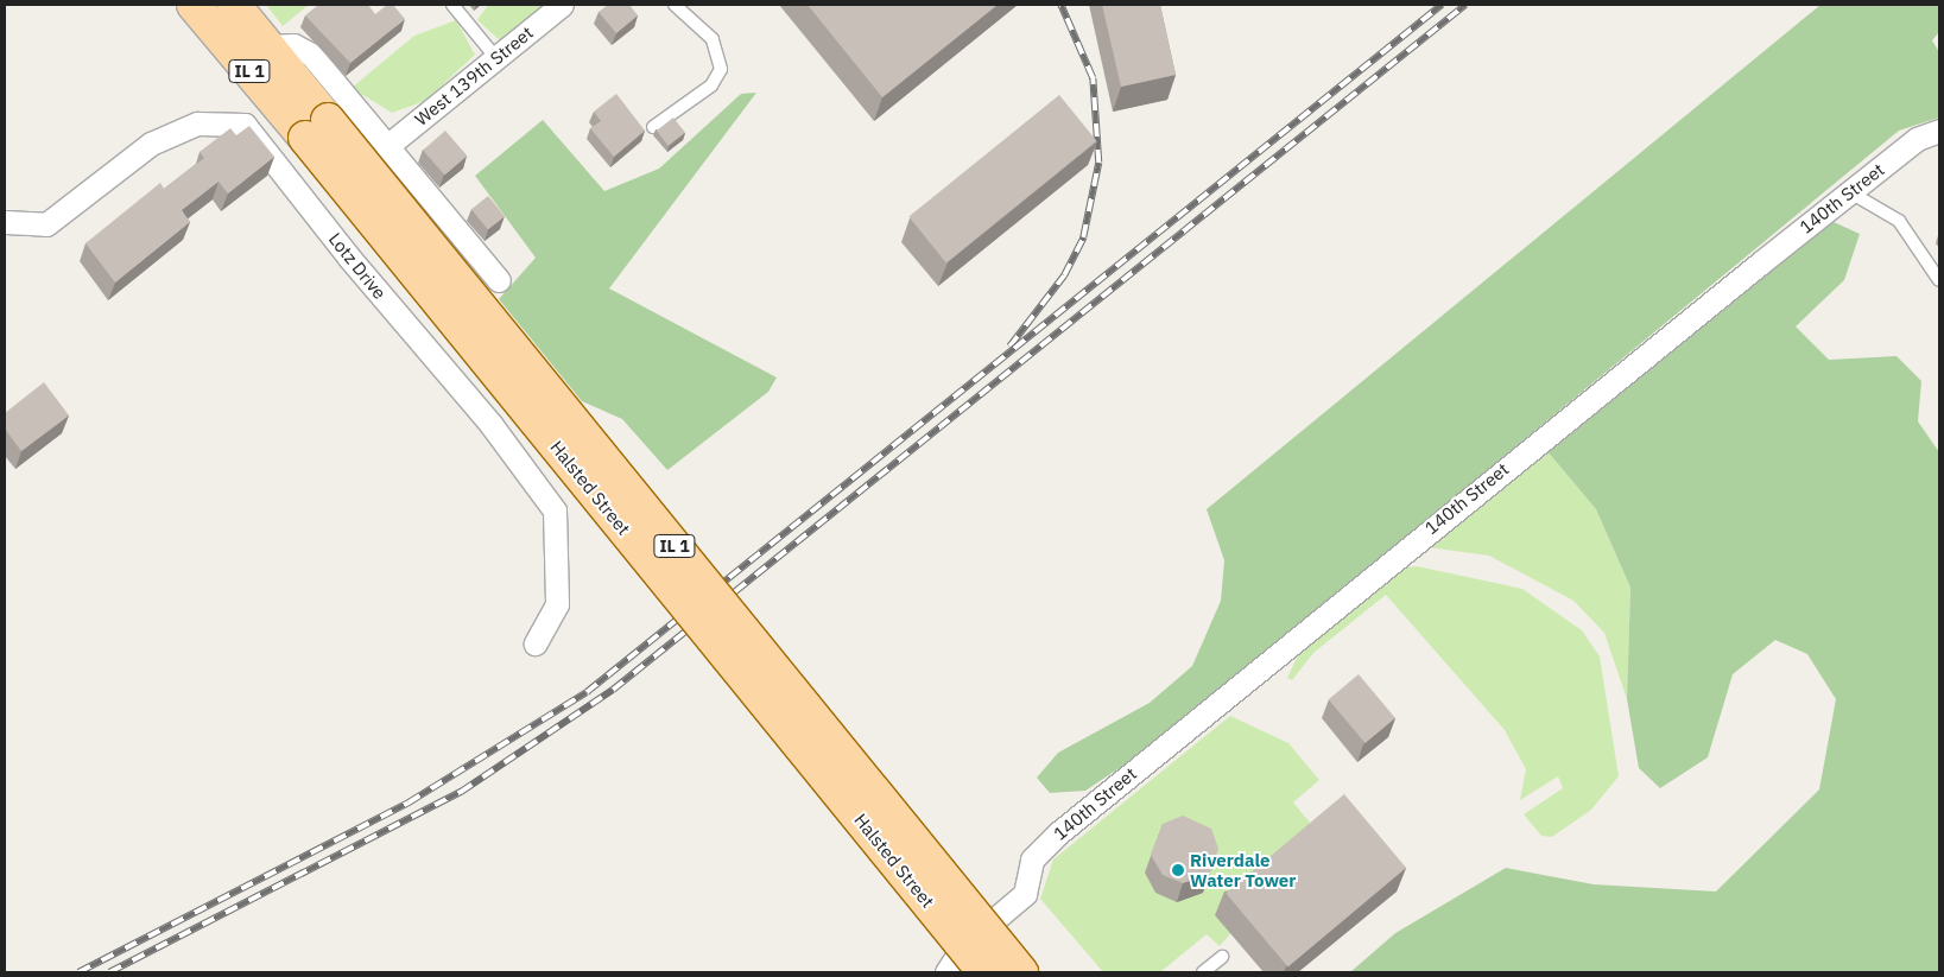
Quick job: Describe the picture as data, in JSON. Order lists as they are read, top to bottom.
{
  "streets": {
    "main road": ["IL 1", "Halsted Street"],
    "street": ["West 139th Street", "140th Street", "Lotz Drive"]
  },
  "places": ["Riverdale Water Tower"]
}
